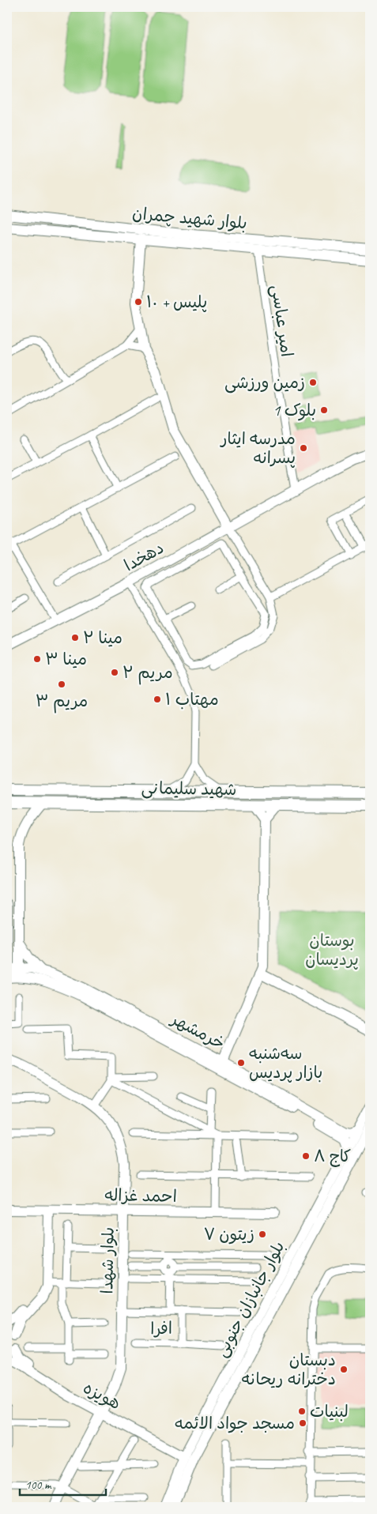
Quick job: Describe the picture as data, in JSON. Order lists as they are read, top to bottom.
{
  "streets": {
    "main road": ["شهید سلیمانی"],
    "street": [
      "بلوار شهید چمران",
      "امیر عباسی",
      "دهخدا",
      "خرمشهر",
      "احمد غزاله",
      "بلوار شهدا",
      "بلوار جانبازان جنوبی",
      "افرا",
      "هویزه"
    ]
  },
  "crossings": [
    ["بلوار شهید چمران", "امیر عباسی"],
    ["امیر عباسی", "دهخدا"],
    ["احمد غزاله", "بلوار شهدا"],
    ["بلوار شهدا", "هویزه"],
    ["بلوار جانبازان جنوبی", "هویزه"]
  ],
  "parks": ["بوستان پردیسان"],
  "places": [
    "پلیس + ۱۰",
    "زمین ورزشی",
    "بلوک 1",
    "مدرسه ایثار پسرانه",
    "مینا ۲",
    "مینا ۳",
    "مریم ۲",
    "مریم ۳",
    "مهتاب ۱",
    "سه‌شنبه بازار پردیس",
    "کاج ۸",
    "زیتون ۷",
    "دبستان دخترانه ریحانه",
    "لبنیات",
    "مسجد جواد الائمه"
  ],
  "scale_bar": "100 m"
}
